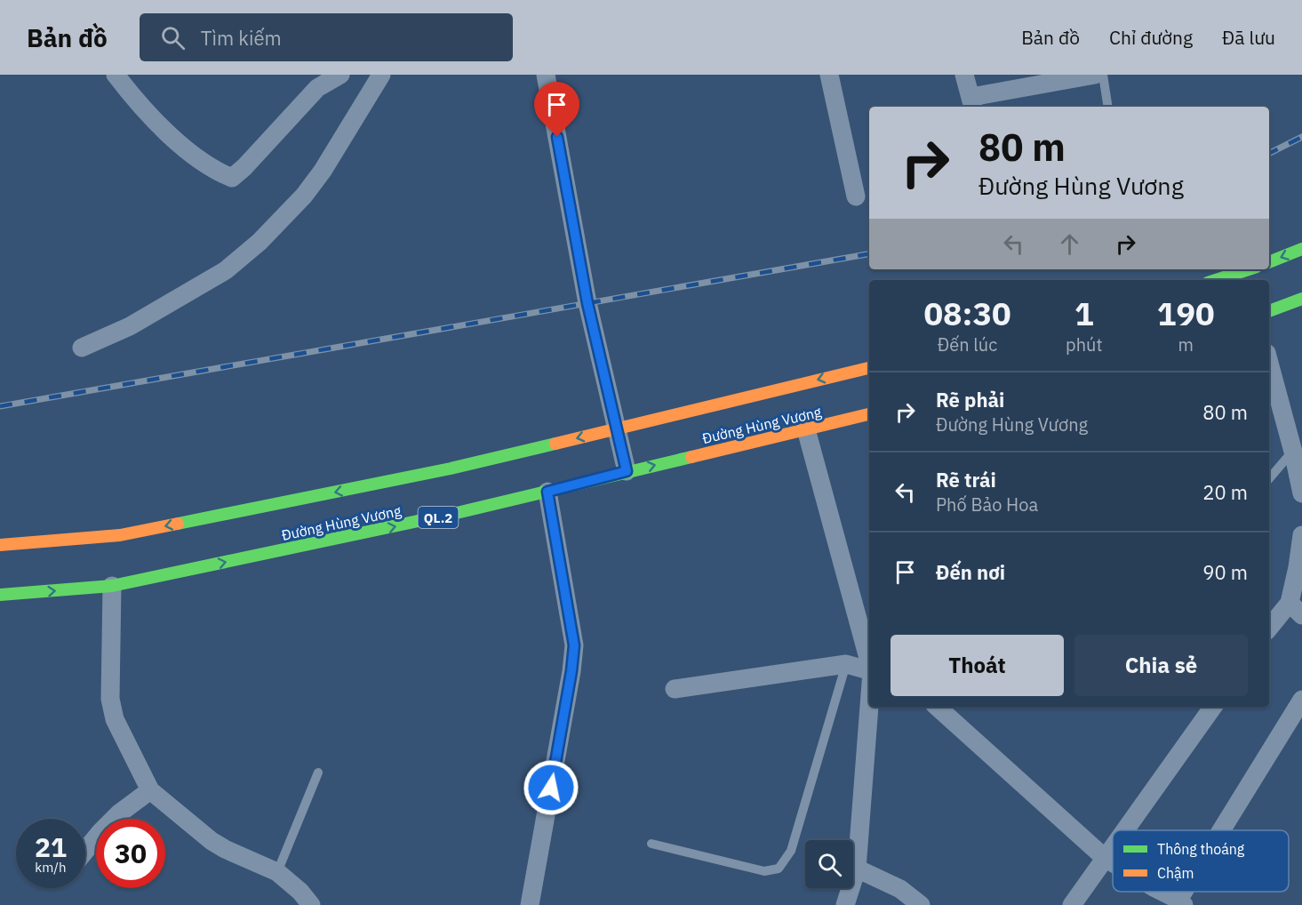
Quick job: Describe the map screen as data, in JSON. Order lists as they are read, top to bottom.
{
  "streets": {
    "main road": ["Đường Hùng Vương", "QL.2"]
  },
  "legend": ["Thông thoáng", "Chậm"],
  "page": {
    "header": "Bản đồ",
    "search": "Tìm kiếm",
    "nav": ["Bản đồ", "Chỉ đường", "Đã lưu"],
    "turn": ["80 m", "Đường Hùng Vương"],
    "eta": [
      "08:30",
      "Đến lúc",
      "1",
      "phút",
      "190",
      "m"
    ],
    "list": [
      {
        "name": "Rẽ phải",
        "note": "Đường Hùng Vương",
        "value": "80 m"
      },
      {
        "name": "Rẽ trái",
        "note": "Phố Bảo Hoa",
        "value": "20 m"
      },
      {
        "name": "Đến nơi",
        "value": "90 m"
      }
    ],
    "buttons": ["Thoát", "Chia sẻ"],
    "speed": "21 km/h",
    "limit": "30"
  }
}
